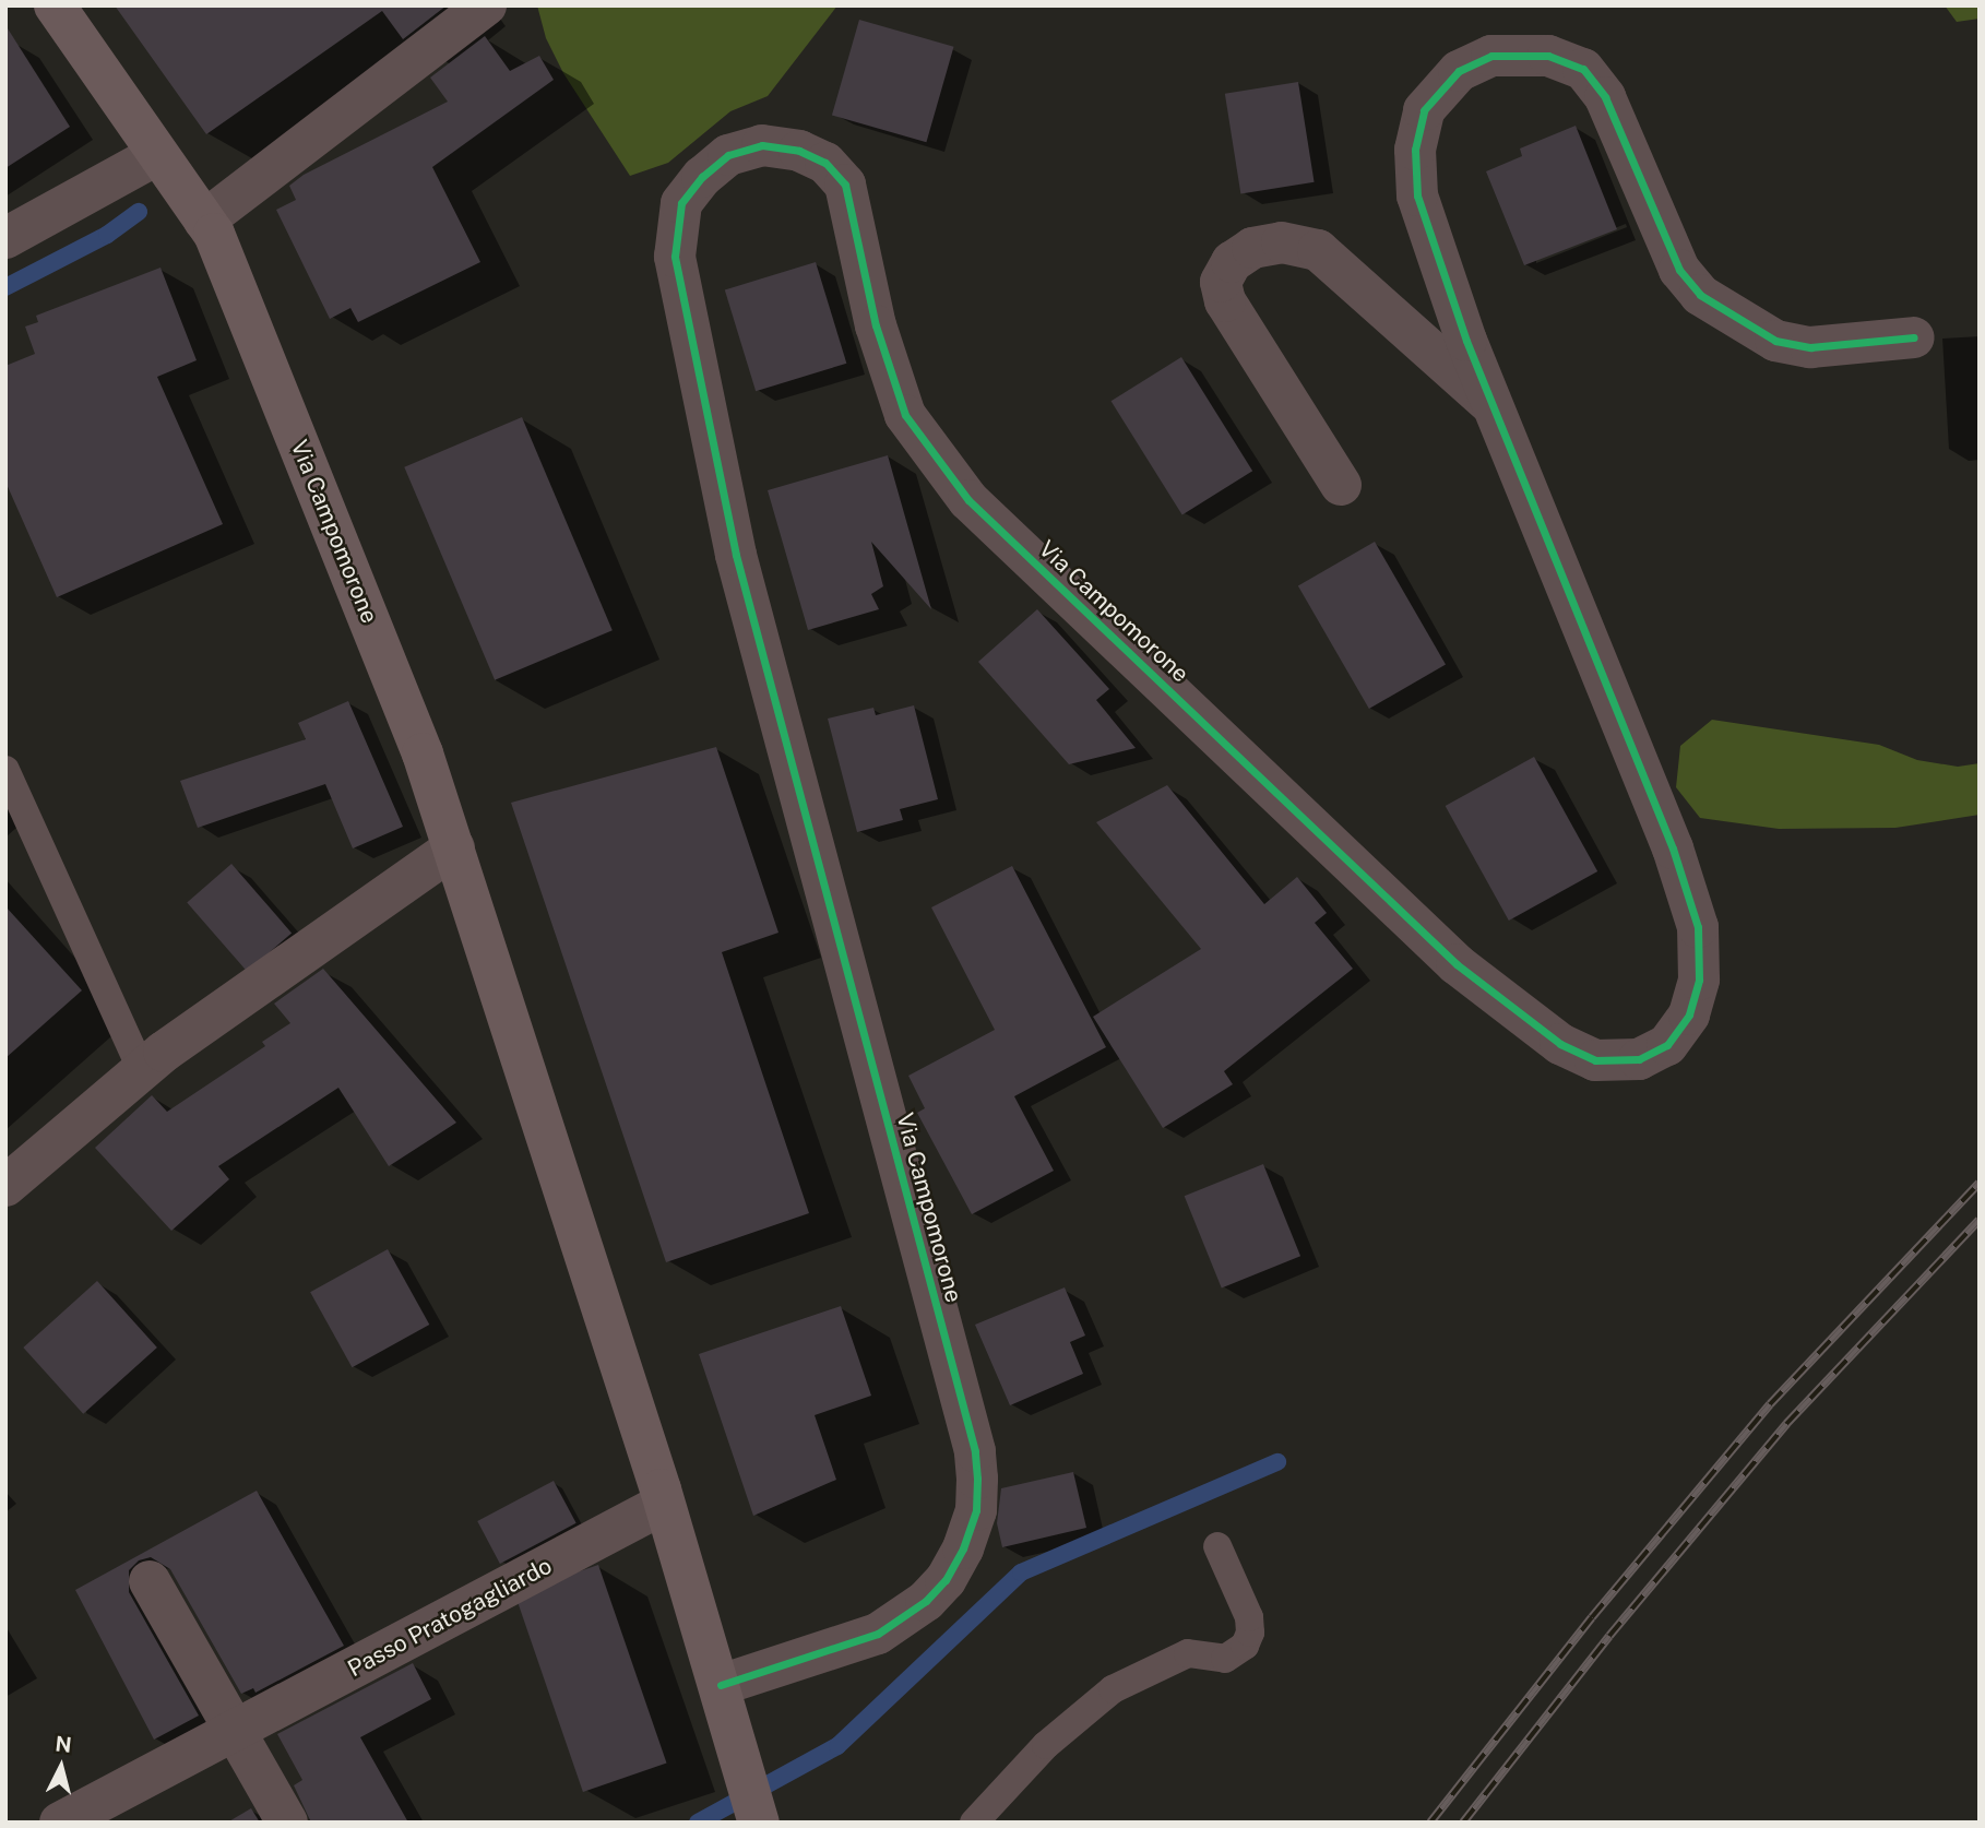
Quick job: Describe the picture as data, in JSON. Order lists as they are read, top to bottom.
{
  "streets": {
    "main road": ["Via Campomorone"],
    "street": ["Passo Pratogagliardo"]
  },
  "crossings": [
    ["Via Campomorone", "Passo Pratogagliardo"]
  ],
  "north": "top"
}
